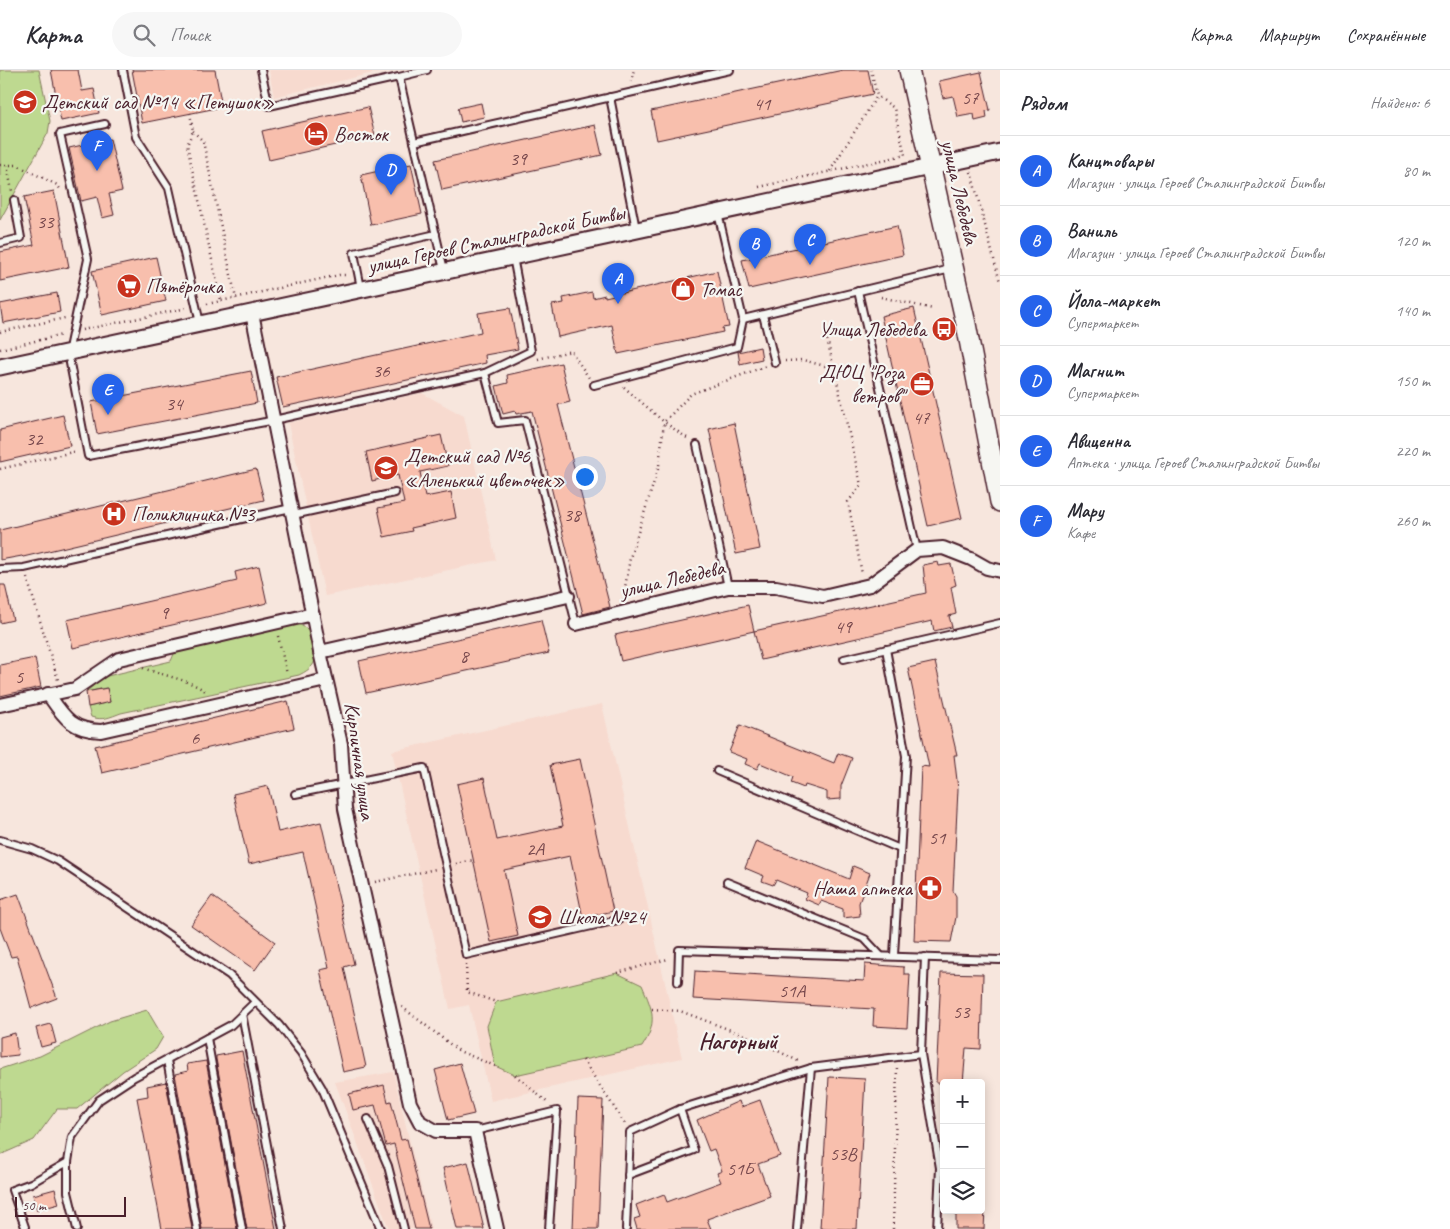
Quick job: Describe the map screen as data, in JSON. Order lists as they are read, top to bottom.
{
  "streets": {
    "main road": ["улица Лебедева"],
    "street": ["улица Героев Сталинградской Битвы", "Кирпичная улица"]
  },
  "crossings": [
    ["улица Лебедева", "улица Героев Сталинградской Битвы"],
    ["улица Героев Сталинградской Битвы", "Кирпичная улица"]
  ],
  "districts": ["Нагорный"],
  "places": {
    "school or university": ["Детский сад №14 «Петушок»", "Детский сад №6 «Аленький цветочек»", "Школа №24"],
    "hotel": ["Восток"],
    "supermarket": ["Пятёрочка"],
    "shop": ["Томас"],
    "bus stop": ["Улица Лебедева"],
    "office": ["ДЮЦ \"Роза ветров\""],
    "hospital": ["Поликлиника №3"],
    "pharmacy": ["Наша аптека"]
  },
  "house_numbers": [
    "57",
    "41",
    "39",
    "33",
    "36",
    "34",
    "47",
    "32",
    "38",
    "9",
    "49",
    "8",
    "5",
    "6",
    "51",
    "2А",
    "51А",
    "53",
    "53В",
    "51Б"
  ],
  "scale_bar": "50 m",
  "page": {
    "header": "Карта",
    "search": "Поиск",
    "nav": ["Карта", "Маршрут", "Сохранённые"],
    "heading": ["Рядом", "Найдено: 6"],
    "pins": [
      "F",
      "D",
      "C",
      "B",
      "A",
      "E"
    ],
    "list": [
      {
        "mark": "A",
        "name": "Канцтовары",
        "note": "Магазин · улица Героев Сталинградской Битвы",
        "value": "80 m"
      },
      {
        "mark": "B",
        "name": "Ваниль",
        "note": "Магазин · улица Героев Сталинградской Битвы",
        "value": "120 m"
      },
      {
        "mark": "C",
        "name": "Йола-маркет",
        "note": "Супермаркет",
        "value": "140 m"
      },
      {
        "mark": "D",
        "name": "Магнит",
        "note": "Супермаркет",
        "value": "150 m"
      },
      {
        "mark": "E",
        "name": "Авиценна",
        "note": "Аптека · улица Героев Сталинградской Битвы",
        "value": "220 m"
      },
      {
        "mark": "F",
        "name": "Мару",
        "note": "Кафе",
        "value": "260 m"
      }
    ],
    "map_buttons": ["+", "−"],
    "scale": "50 m"
  }
}
